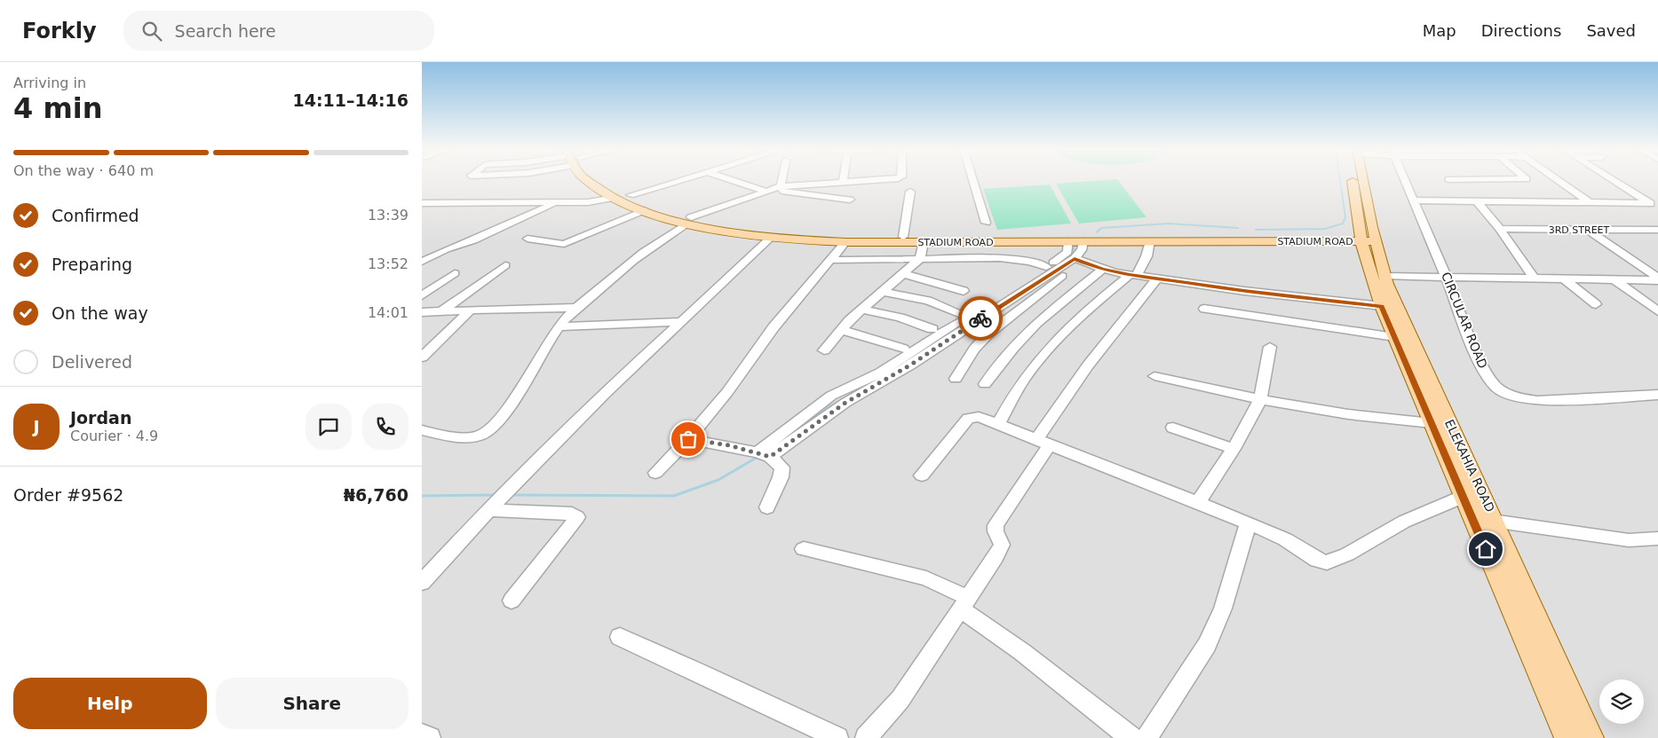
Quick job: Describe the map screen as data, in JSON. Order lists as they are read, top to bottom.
{
  "streets": {
    "main road": ["STADIUM ROAD", "ELEKAHIA ROAD"],
    "street": ["3RD STREET", "CIRCULAR ROAD"]
  },
  "page": {
    "header": "Forkly",
    "search": "Search here",
    "nav": ["Map", "Directions", "Saved"],
    "heading": ["4 min", "Arriving in", "14:11–14:16"],
    "panel": [
      "Jordan",
      "Courier · 4.9",
      "Order #9562",
      "₦6,760"
    ],
    "bar": "On the way · 640 m",
    "list": [
      ["Confirmed", "13:39"],
      ["Preparing", "13:52"],
      ["On the way", "14:01"],
      "Delivered"
    ],
    "round": "J",
    "buttons": ["Help", "Share"]
  }
}
